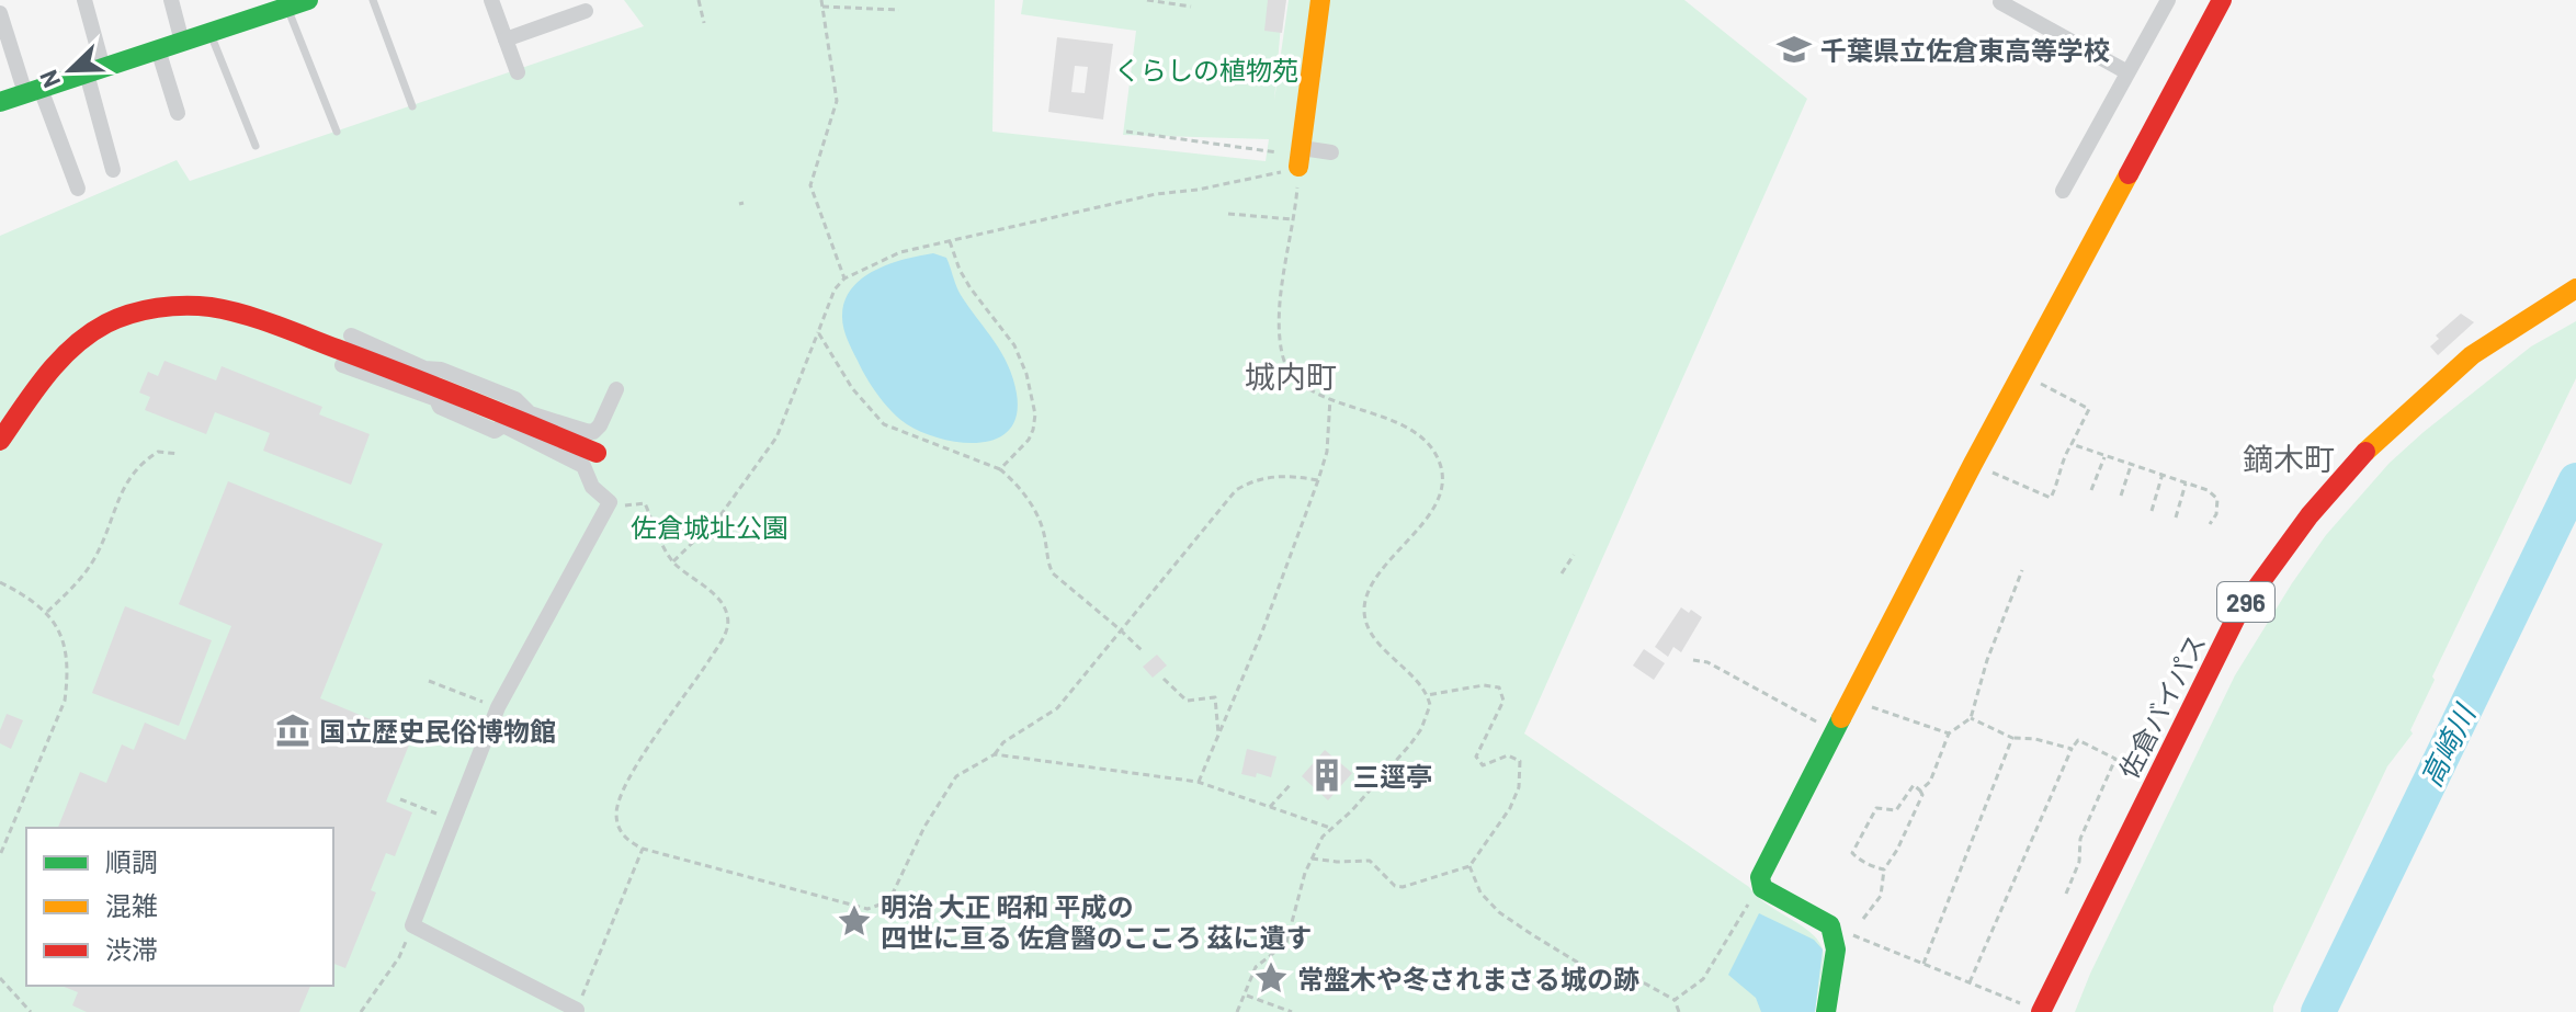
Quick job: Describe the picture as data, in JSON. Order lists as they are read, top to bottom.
{
  "streets": {
    "main road": ["296", "佐倉バイパス"]
  },
  "districts": ["城内町", "鏑木町"],
  "water": ["高崎川"],
  "parks": ["くらしの植物苑", "佐倉城址公園"],
  "places": {
    "school or university": ["千葉県立佐倉東高等学校"],
    "museum": ["国立歴史民俗博物館"],
    "building": ["三逕亭"],
    "place": ["明治 大正 昭和 平成の 四世に亘る 佐倉醫のこころ 茲に遺す", "常盤木や冬されまさる城の跡"]
  },
  "legend": ["順調", "混雑", "渋滞"],
  "north": "bottom left"
}
